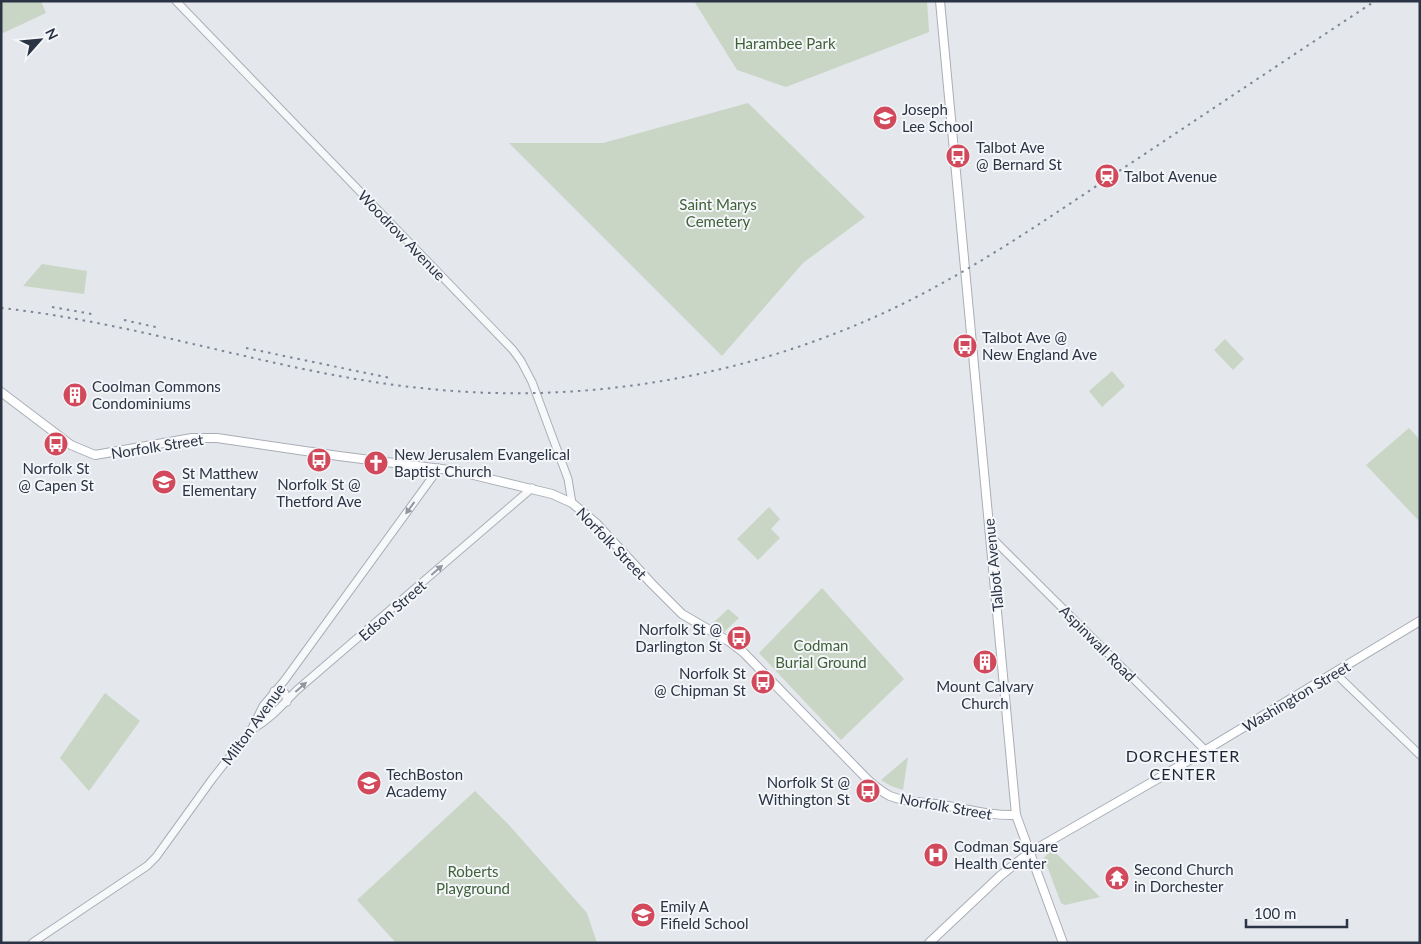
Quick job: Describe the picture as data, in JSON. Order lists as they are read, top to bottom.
{
  "streets": {
    "main road": ["Norfolk Street", "Talbot Avenue", "Washington Street"],
    "street": [
      "Woodrow Avenue",
      "Edson Street",
      "Aspinwall Road",
      "Milton Avenue"
    ]
  },
  "crossings": [
    ["Woodrow Avenue", "Norfolk Street"],
    ["Norfolk Street", "Talbot Avenue"],
    ["Norfolk Street", "Edson Street"],
    ["Norfolk Street", "Milton Avenue"],
    ["Talbot Avenue", "Aspinwall Road"],
    ["Talbot Avenue", "Washington Street"],
    ["Edson Street", "Milton Avenue"],
    ["Aspinwall Road", "Washington Street"]
  ],
  "one_way": ["Edson Street", "Milton Avenue"],
  "districts": ["DORCHESTER CENTER"],
  "parks": [
    "Harambee Park",
    "Saint Marys Cemetery",
    "Codman Burial Ground",
    "Roberts Playground"
  ],
  "places": {
    "school or university": [
      "Joseph Lee School",
      "St Matthew Elementary",
      "TechBoston Academy",
      "Emily A Fifield School"
    ],
    "bus stop": [
      "Talbot Ave @ Bernard St",
      "Talbot Ave @ New England Ave",
      "Norfolk St @ Capen St",
      "Norfolk St @ Thetford Ave",
      "Norfolk St @ Darlington St",
      "Norfolk St @ Chipman St",
      "Norfolk St @ Withington St"
    ],
    "station": ["Talbot Avenue"],
    "building": ["Coolman Commons Condominiums", "Mount Calvary Church"],
    "church": ["New Jerusalem Evangelical Baptist Church"],
    "hospital": ["Codman Square Health Center"],
    "temple": ["Second Church in Dorchester"]
  },
  "scale_bar": "100 m",
  "north": "top right"
}
